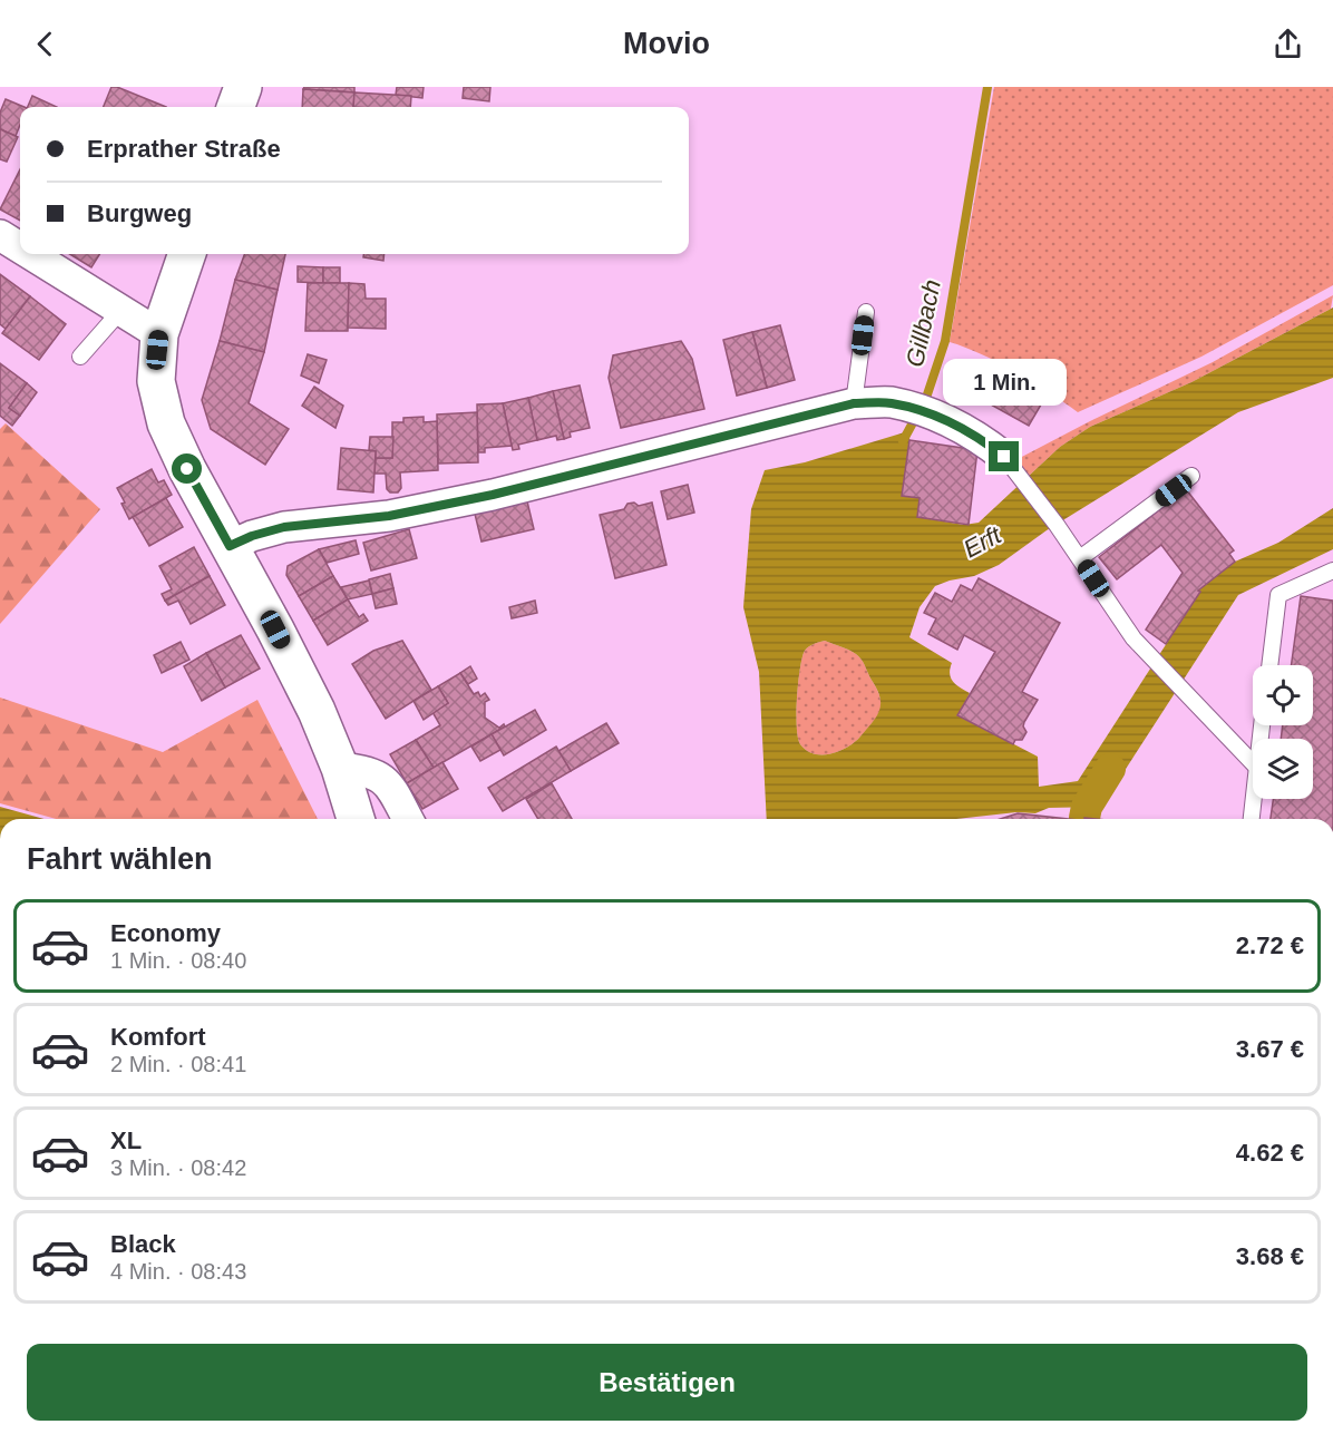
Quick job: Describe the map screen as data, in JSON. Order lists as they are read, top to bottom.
{
  "water": ["Gillbach", "Erft"],
  "page": {
    "header": "Movio",
    "banner": ["Erprather Straße", "Burgweg"],
    "bubble": "1 Min.",
    "heading": "Fahrt wählen",
    "list": [
      {
        "name": "Economy",
        "note": "1 Min. · 08:40",
        "value": "2.72 €"
      },
      {
        "name": "Komfort",
        "note": "2 Min. · 08:41",
        "value": "3.67 €"
      },
      {
        "name": "XL",
        "note": "3 Min. · 08:42",
        "value": "4.62 €"
      },
      {
        "name": "Black",
        "note": "4 Min. · 08:43",
        "value": "3.68 €"
      }
    ],
    "buttons": "Bestätigen"
  }
}
